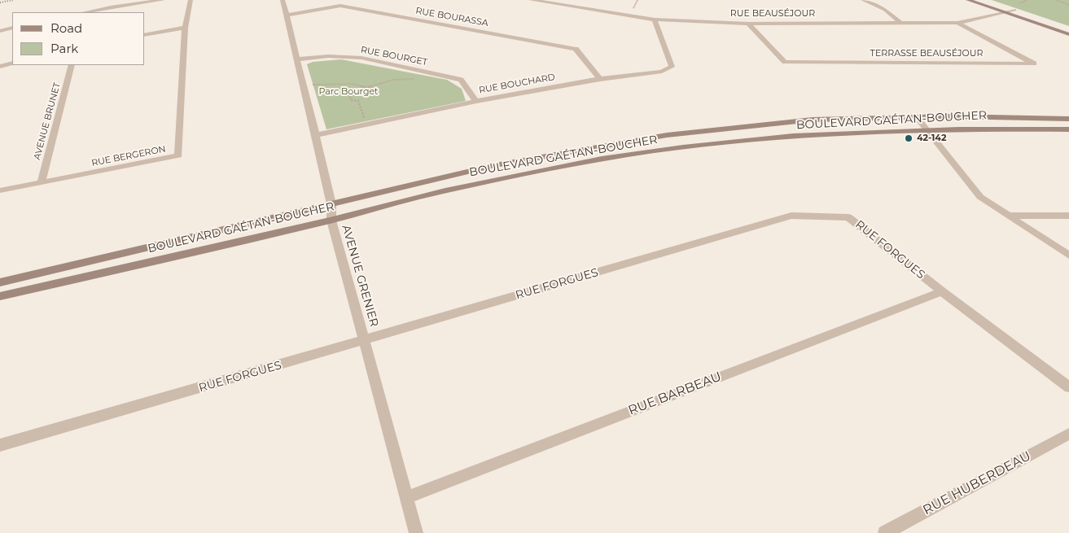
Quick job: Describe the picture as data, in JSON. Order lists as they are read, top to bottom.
{
  "streets": {
    "main road": ["BOULEVARD GAÉTAN-BOUCHER"],
    "street": [
      "RUE BEAUSÉJOUR",
      "RUE BOURASSA",
      "TERRASSE BEAUSÉJOUR",
      "RUE BOURGET",
      "RUE BOUCHARD",
      "AVENUE BRUNET",
      "RUE BERGERON",
      "RUE FORGUES",
      "AVENUE GRENIER",
      "RUE BARBEAU",
      "RUE HUBERDEAU"
    ]
  },
  "crossings": [
    ["RUE BEAUSÉJOUR", "TERRASSE BEAUSÉJOUR"],
    ["RUE BEAUSÉJOUR", "RUE BOUCHARD"],
    ["RUE BOURASSA", "RUE BOUCHARD"],
    ["RUE BOURASSA", "AVENUE GRENIER"],
    ["RUE BOURGET", "RUE BOUCHARD"],
    ["RUE BOURGET", "AVENUE GRENIER"],
    ["RUE BOUCHARD", "AVENUE GRENIER"],
    ["BOULEVARD GAÉTAN-BOUCHER", "AVENUE GRENIER"],
    ["AVENUE BRUNET", "RUE BERGERON"],
    ["RUE FORGUES", "AVENUE GRENIER"],
    ["RUE FORGUES", "RUE BARBEAU"],
    ["AVENUE GRENIER", "RUE BARBEAU"]
  ],
  "parks": ["Parc Bourget"],
  "places": ["42-142"],
  "legend": ["Road", "Park"]
}
